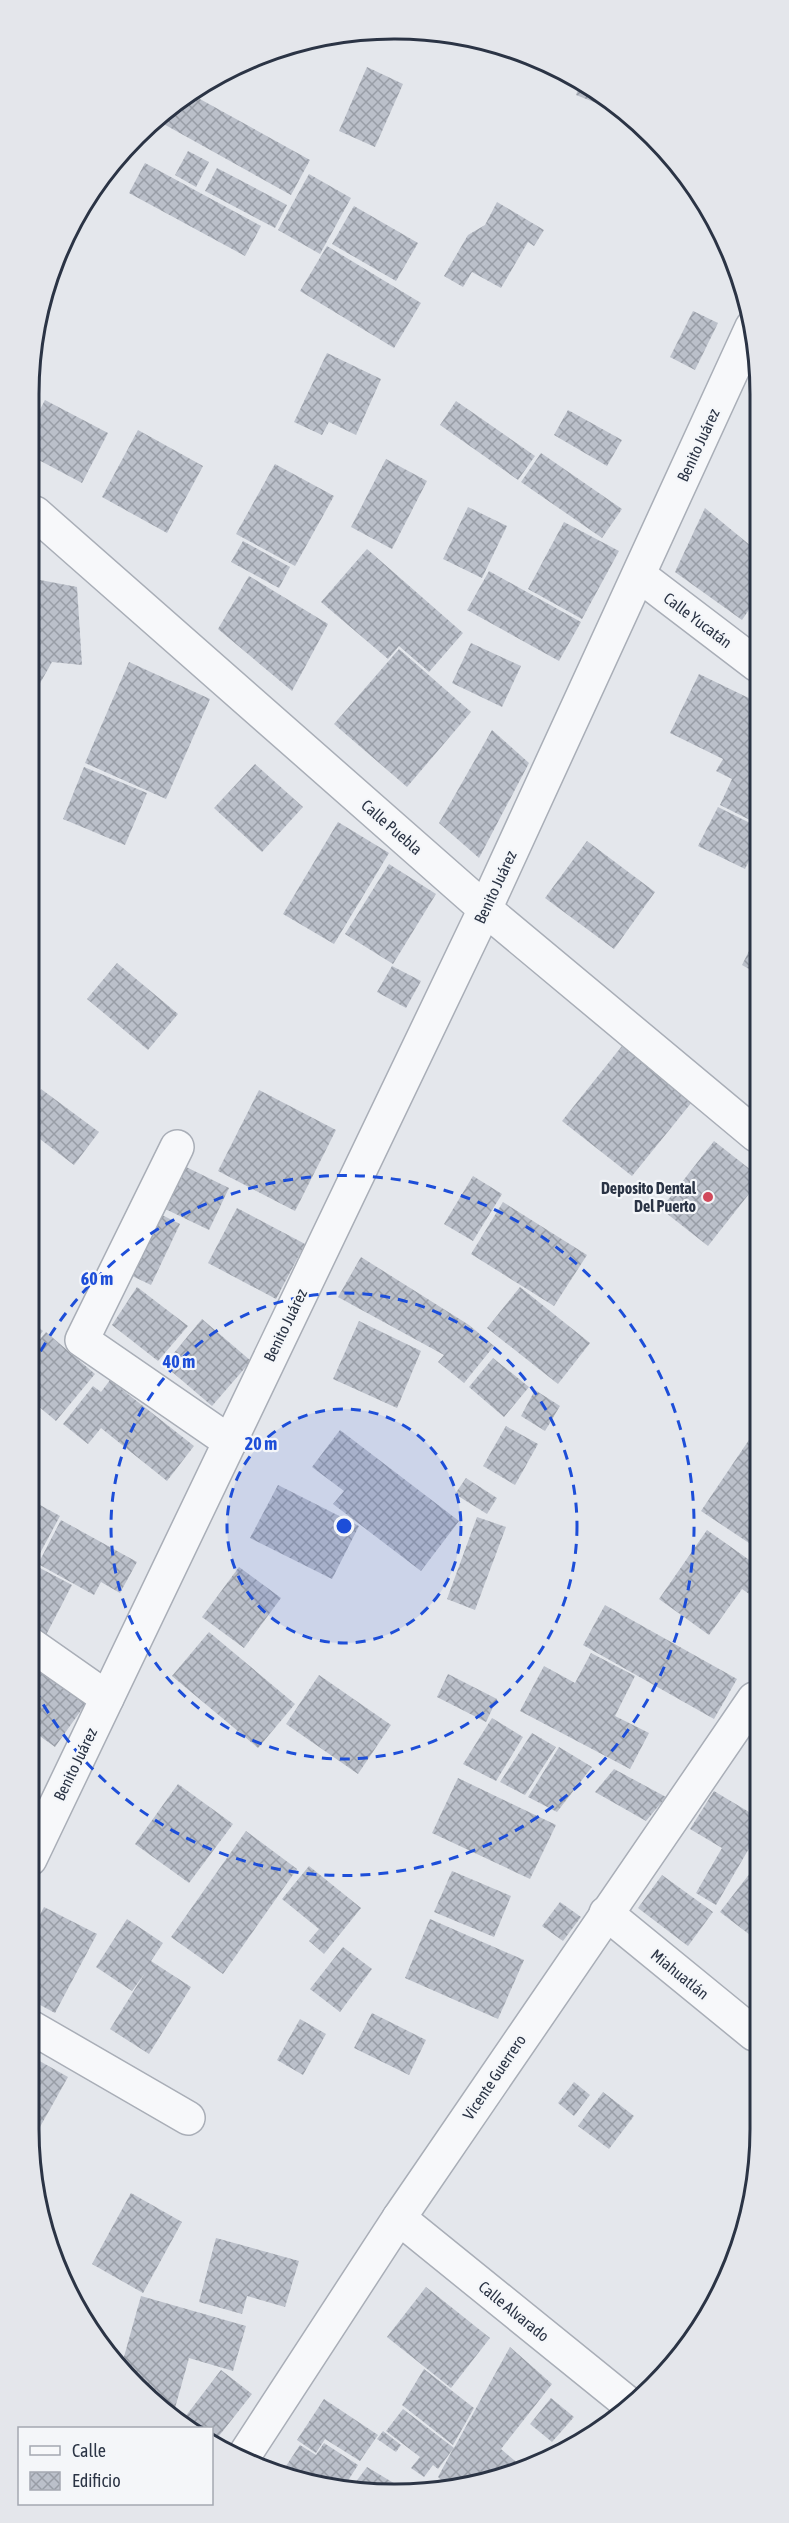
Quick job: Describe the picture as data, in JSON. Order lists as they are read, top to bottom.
{
  "streets": {
    "street": [
      "Benito Juárez",
      "Calle Yucatán",
      "Calle Puebla",
      "Miahuatlán",
      "Vicente Guerrero",
      "Calle Alvarado"
    ]
  },
  "crossings": [
    ["Benito Juárez", "Calle Yucatán"],
    ["Benito Juárez", "Calle Puebla"],
    ["Miahuatlán", "Vicente Guerrero"],
    ["Vicente Guerrero", "Calle Alvarado"]
  ],
  "places": ["Deposito Dental Del Puerto"],
  "legend": ["Calle", "Edificio"],
  "rings": ["60 m", "40 m", "20 m"]
}
